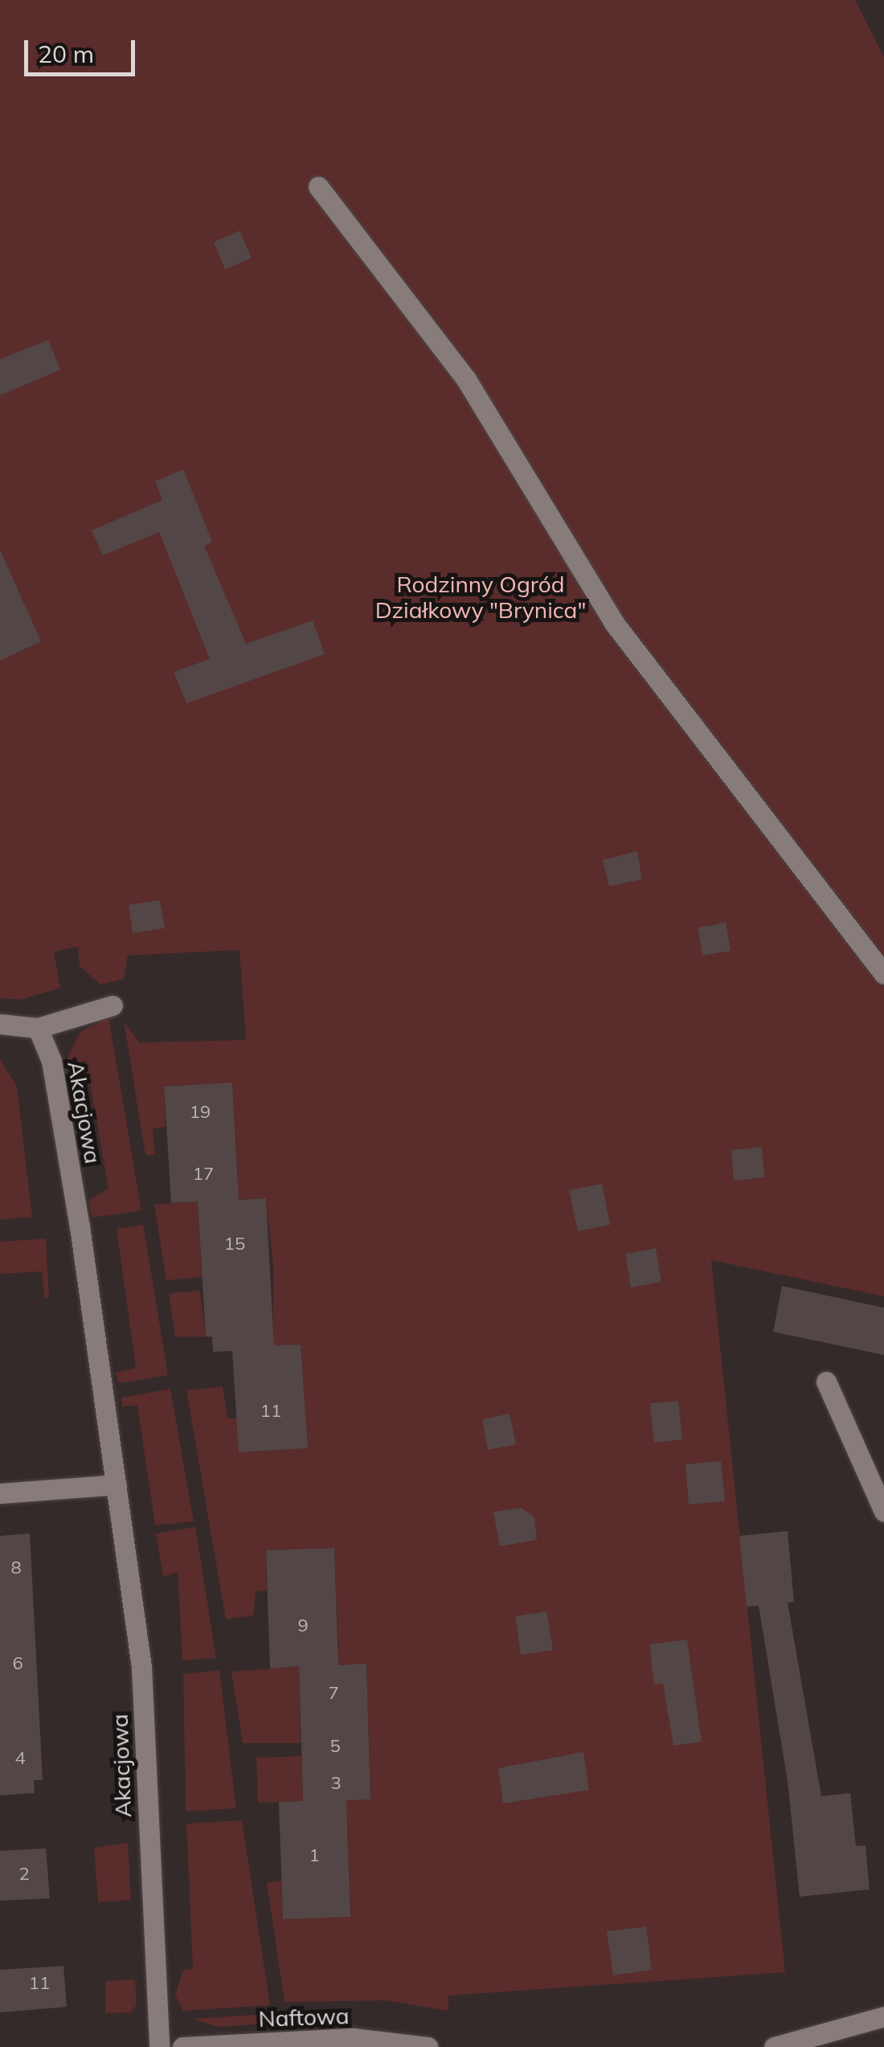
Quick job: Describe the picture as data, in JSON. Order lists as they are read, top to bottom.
{
  "streets": {
    "street": ["Akacjowa", "Naftowa"]
  },
  "parks": ["Rodzinny Ogród Działkowy \"Brynica\""],
  "house_numbers": [
    "19",
    "17",
    "15",
    "11",
    "8",
    "9",
    "6",
    "7",
    "5",
    "4",
    "3",
    "1",
    "2",
    "11"
  ],
  "scale_bar": "20 m"
}
